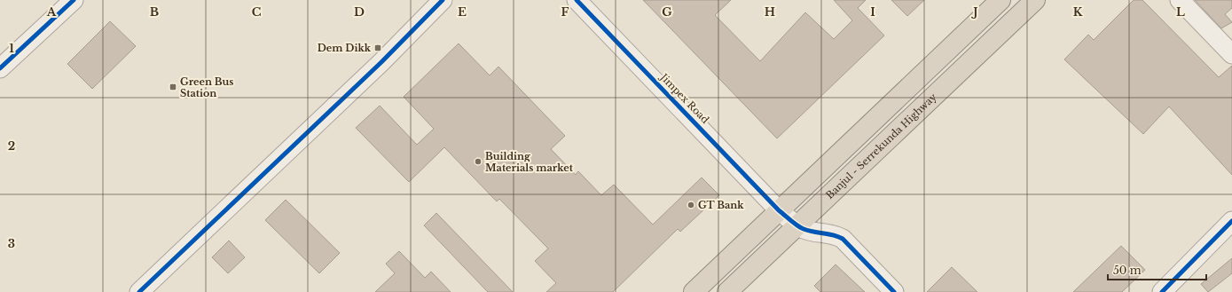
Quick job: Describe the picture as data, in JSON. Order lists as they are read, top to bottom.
{
  "streets": {
    "highway": ["Banjul - Serrekunda Highway"],
    "street": ["Jimpex Road"]
  },
  "crossings": [
    ["Jimpex Road", "Banjul - Serrekunda Highway"]
  ],
  "places": {
    "transit": ["Dem Dikk", "Green Bus Station"],
    "other": ["Building Materials market", "GT Bank"]
  },
  "scale_bar": "50 m",
  "grid": {
    "columns": [
      "A",
      "B",
      "C",
      "D",
      "E",
      "F",
      "G",
      "H",
      "I",
      "J",
      "K",
      "L"
    ],
    "rows": ["1", "2", "3"]
  }
}
